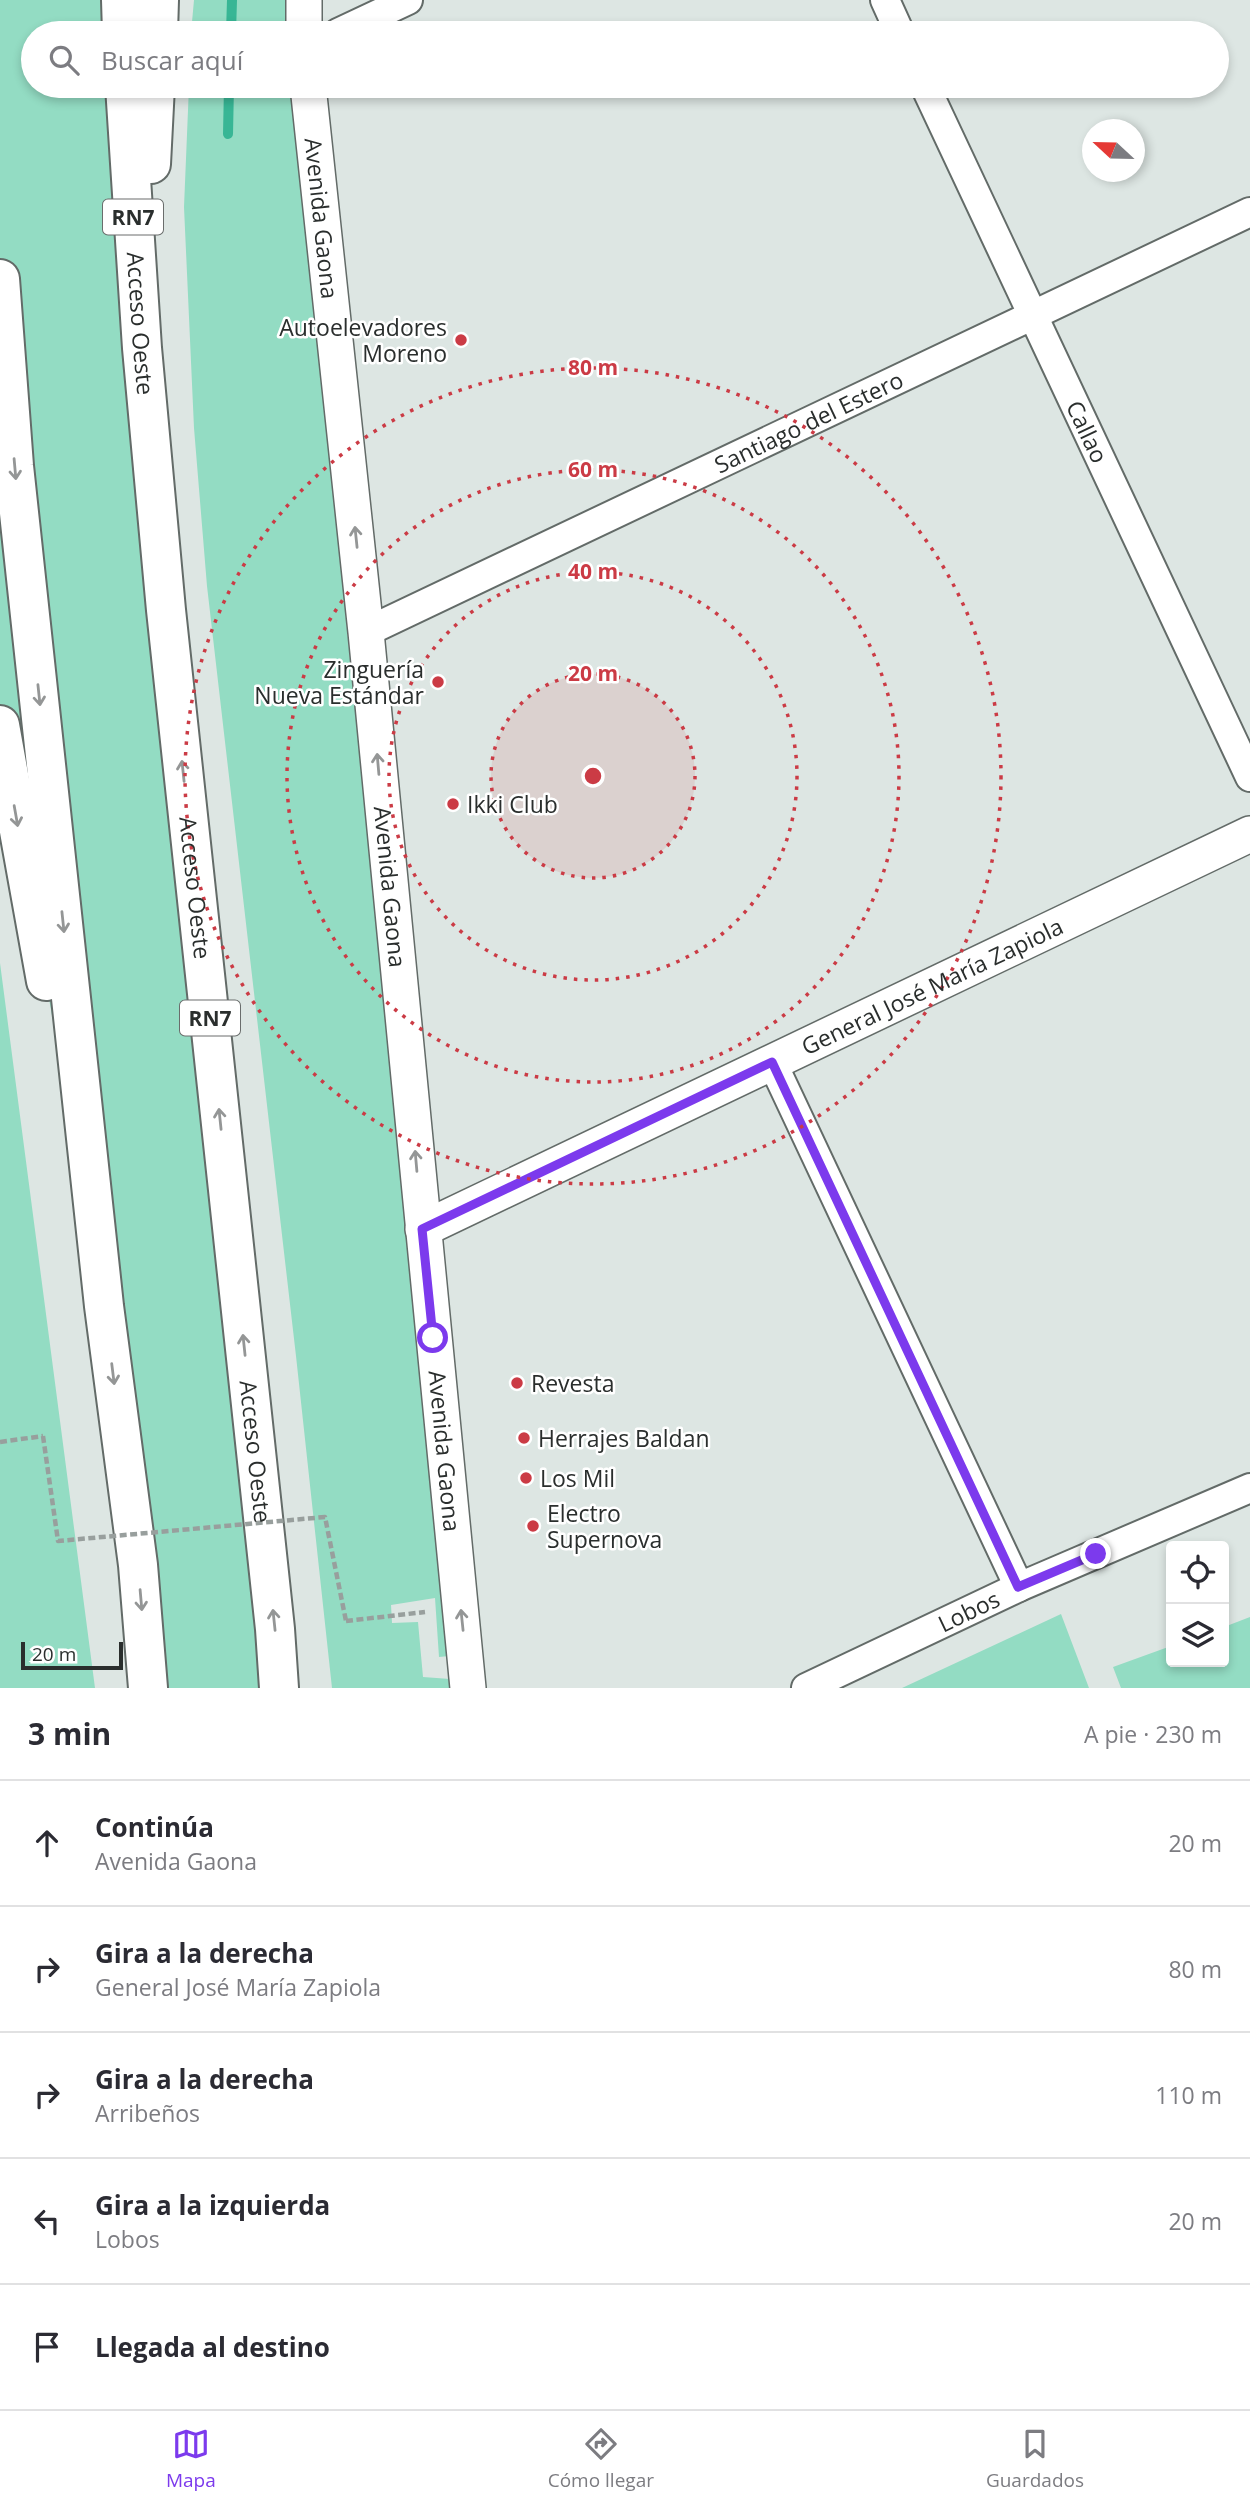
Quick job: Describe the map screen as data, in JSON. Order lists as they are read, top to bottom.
{
  "streets": {
    "highway": ["RN7", "Acceso Oeste"],
    "street": [
      "Avenida Gaona",
      "Santiago del Estero",
      "Callao",
      "General José María Zapiola",
      "Lobos"
    ]
  },
  "crossings": [
    ["Avenida Gaona", "Santiago del Estero"],
    ["Avenida Gaona", "General José María Zapiola"],
    ["Santiago del Estero", "Callao"]
  ],
  "one_way": ["Avenida Gaona"],
  "places": [
    "Autoelevadores Moreno",
    "Zinguería Nueva Estándar",
    "Ikki Club",
    "Revesta",
    "Herrajes Baldan",
    "Los Mil",
    "Electro Supernova"
  ],
  "scale_bar": "20 m",
  "north": "left",
  "page": {
    "search": "Buscar aquí",
    "scale": "20 m",
    "heading": ["3 min", "A pie · 230 m"],
    "list": [
      ["Continúa", "Avenida Gaona", "20 m"],
      ["Gira a la derecha", "General José María Zapiola", "80 m"],
      ["Gira a la derecha", "Arribeños", "110 m"],
      ["Gira a la izquierda", "Lobos", "20 m"],
      "Llegada al destino"
    ],
    "nav": ["Mapa", "Cómo llegar", "Guardados"]
  },
  "rings": [
    "80 m",
    "60 m",
    "40 m",
    "20 m"
  ]
}
